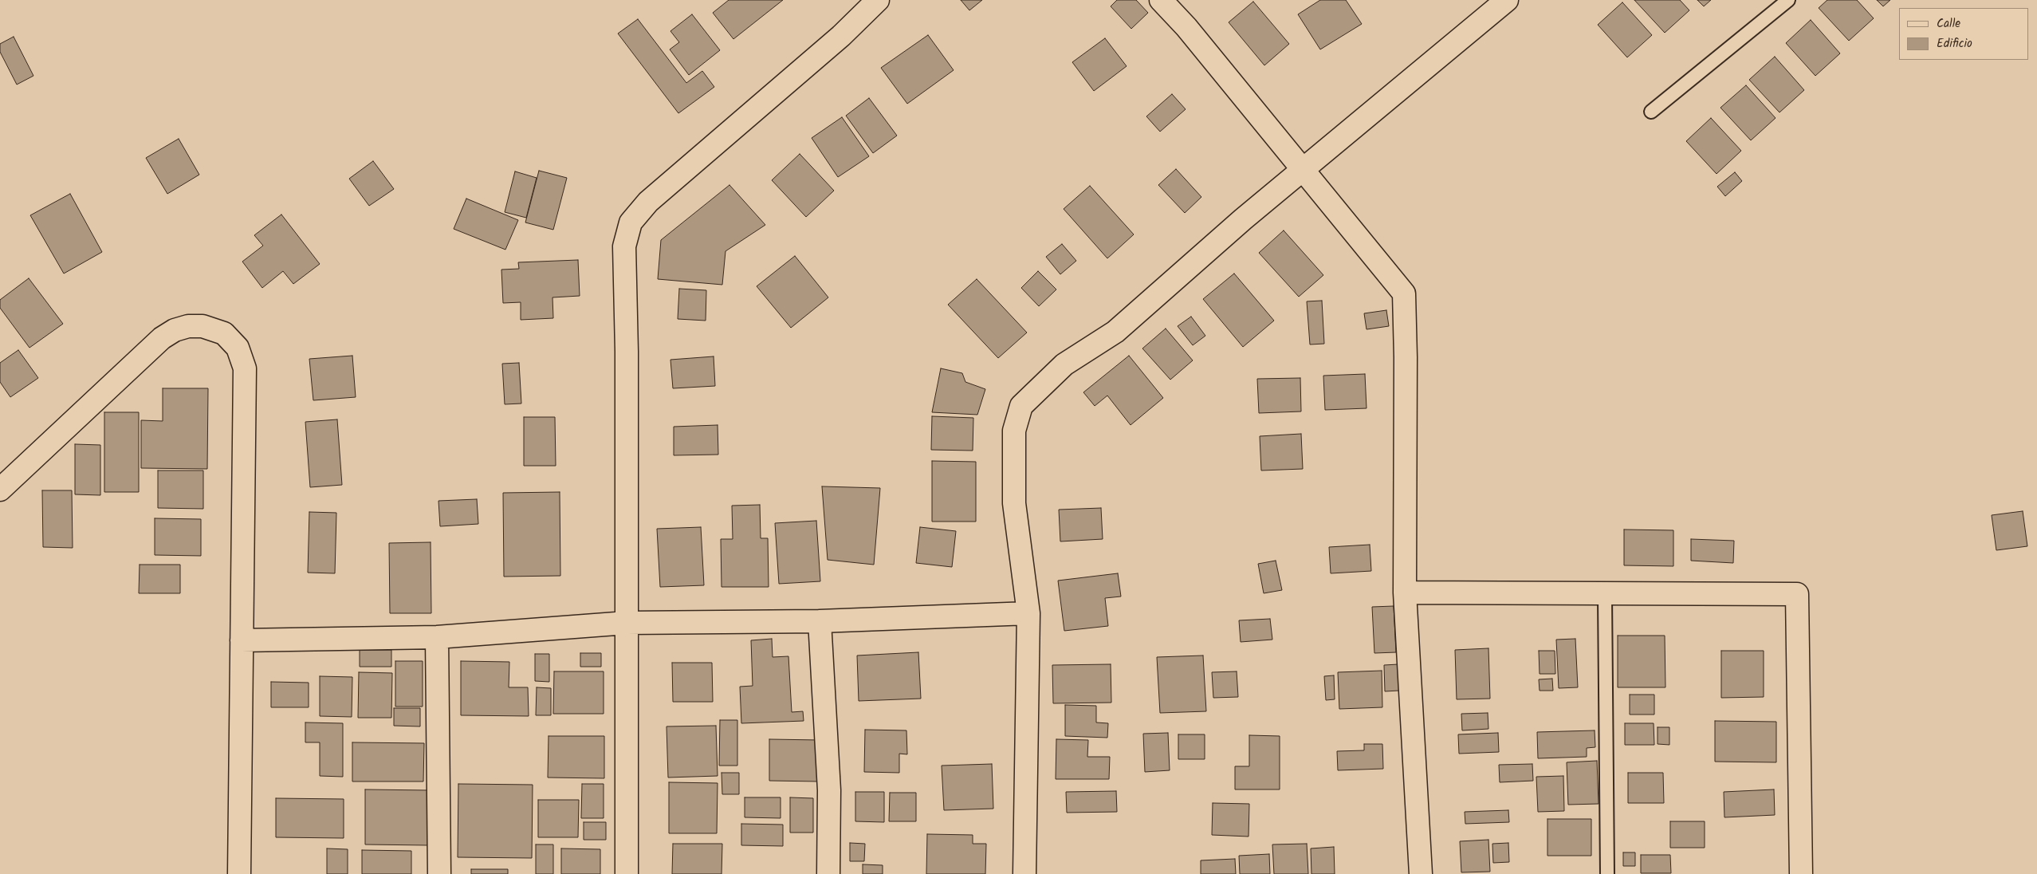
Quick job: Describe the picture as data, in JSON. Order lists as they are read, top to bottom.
{
  "legend": ["Calle", "Edificio"]
}
